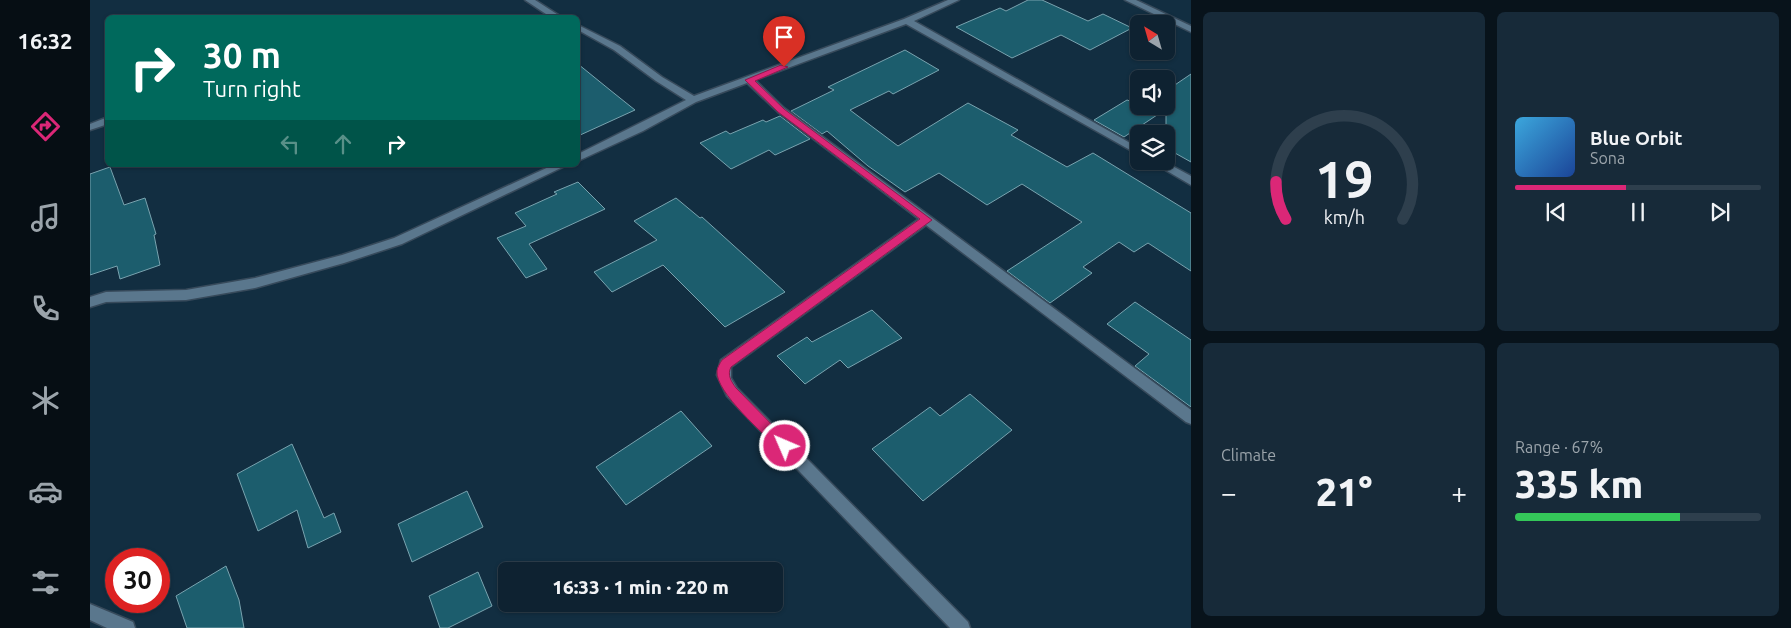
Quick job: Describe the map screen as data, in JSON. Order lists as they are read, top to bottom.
{
  "north": "top left",
  "page": {
    "tabs": "16:32",
    "turn": ["30 m", "Turn right"],
    "song": ["Blue Orbit", "Sona"],
    "tile": [
      "Climate",
      ["Range · 67%", "335 km"]
    ],
    "heat": ["−", "21°", "+"],
    "limit": "30",
    "trip": "16:33 · 1 min · 220 m",
    "gauge": ["19", "km/h"]
  }
}
